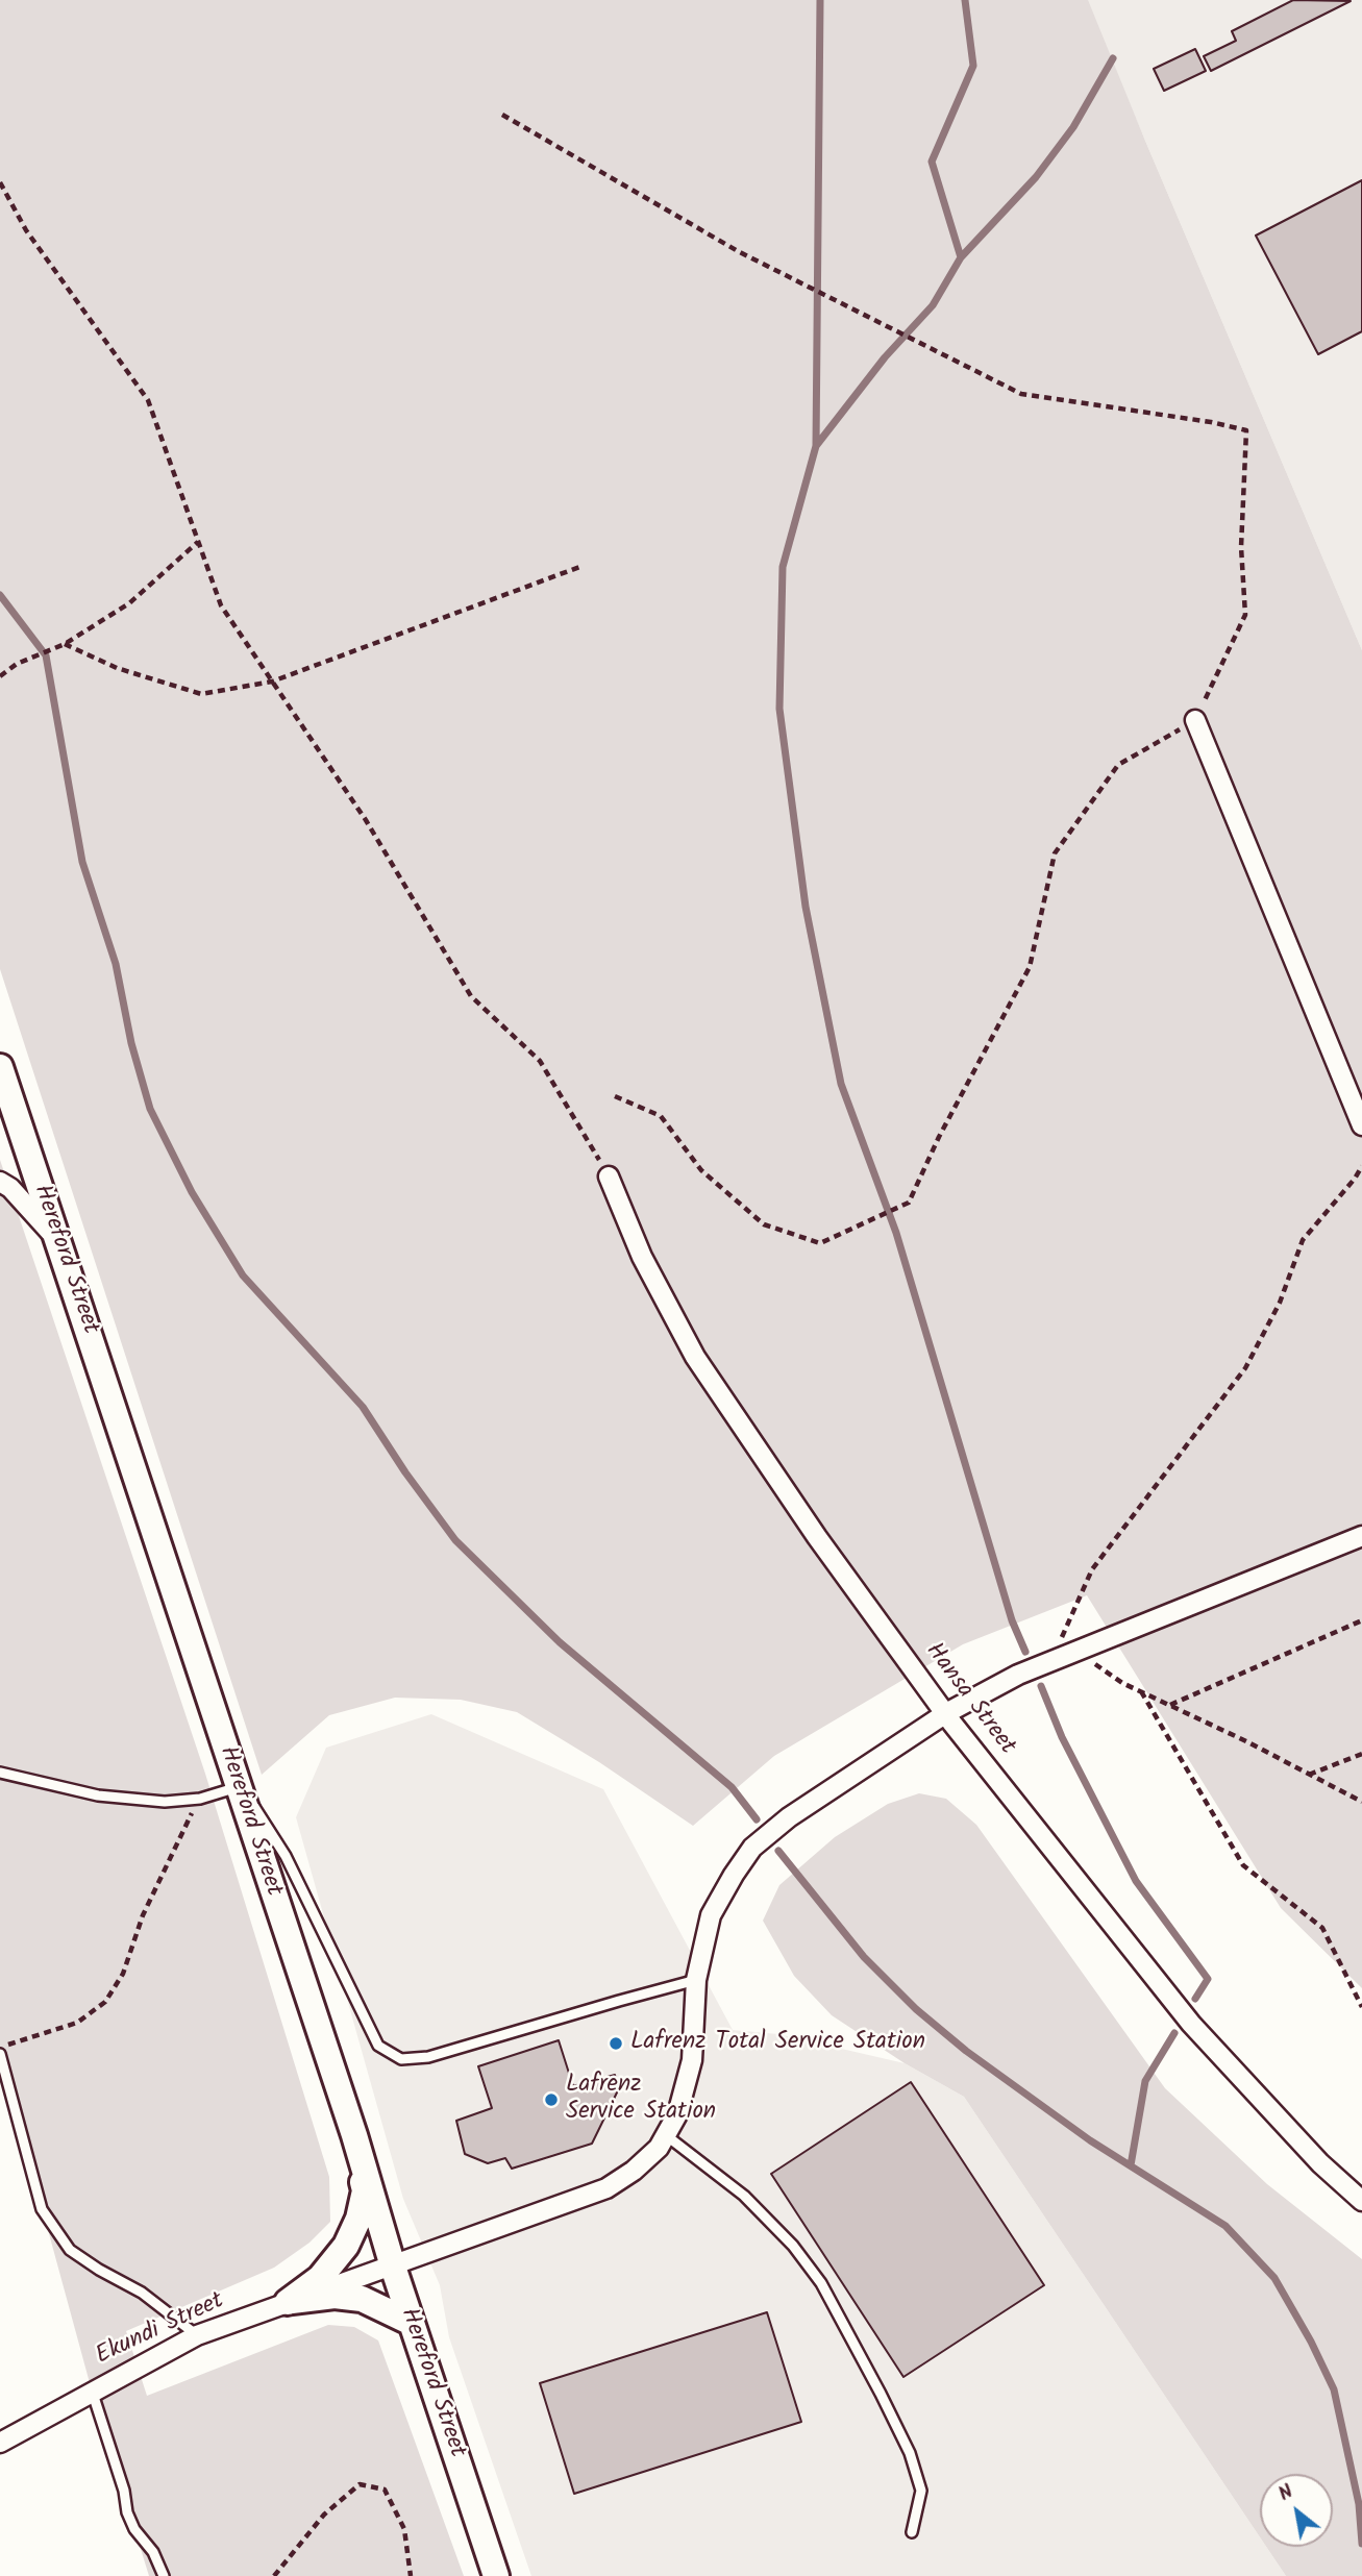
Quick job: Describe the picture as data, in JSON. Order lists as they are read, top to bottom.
{
  "streets": {
    "main road": ["Hereford Street"],
    "street": ["Hansa Street", "Ekundi Street"]
  },
  "crossings": [
    ["Hereford Street", "Ekundi Street"],
    ["Hansa Street", "Ekundi Street"]
  ],
  "places": ["Lafrenz Total Service Station", "Lafrenz Service Station"],
  "north": "top left"
}
